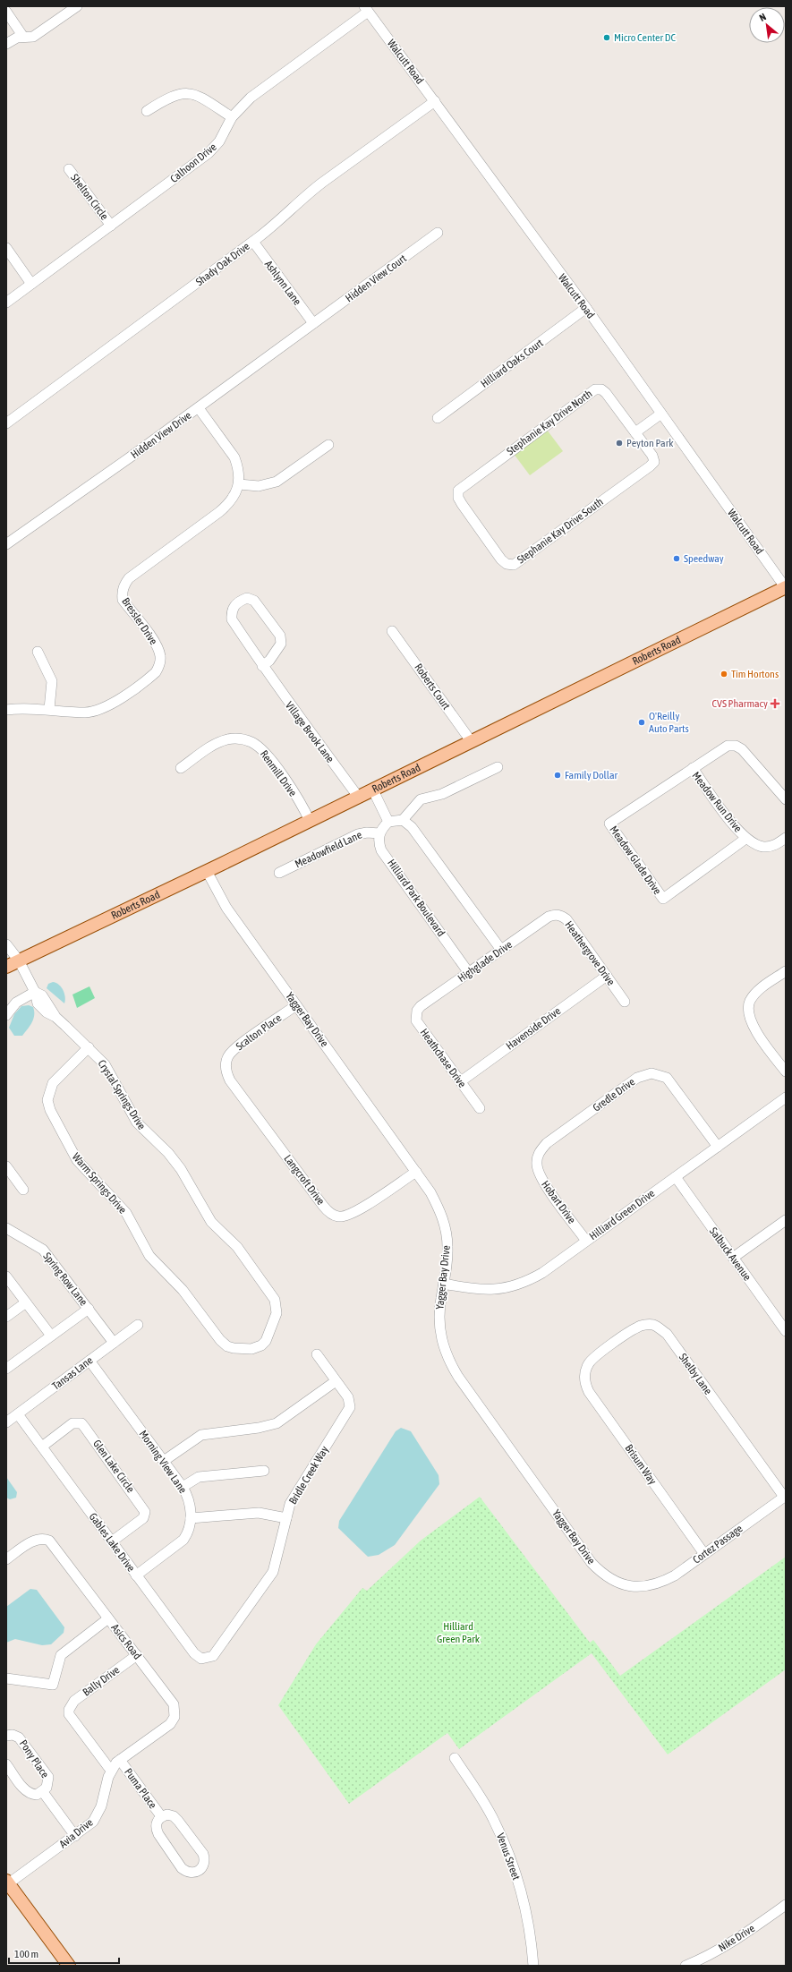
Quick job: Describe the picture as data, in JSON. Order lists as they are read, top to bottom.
{
  "streets": {
    "main road": ["Roberts Road"],
    "street": [
      "Walcutt Road",
      "Calhoon Drive",
      "Shelton Circle",
      "Shady Oak Drive",
      "Hidden View Court",
      "Ashlynn Lane",
      "Hilliard Oaks Court",
      "Stephanie Kay Drive North",
      "Hidden View Drive",
      "Stephanie Kay Drive South",
      "Bressler Drive",
      "Roberts Court",
      "Village Brook Lane",
      "Renmill Drive",
      "Meadow Run Drive",
      "Meadowfield Lane",
      "Meadow Glade Drive",
      "Hilliard Park Boulevard",
      "Heathergrove Drive",
      "Highglade Drive",
      "Yagger Bay Drive",
      "Havenside Drive",
      "Scalton Place",
      "Heathchase Drive",
      "Crystal Springs Drive",
      "Gredle Drive",
      "Langcroft Drive",
      "Warm Springs Drive",
      "Hobart Drive",
      "Hilliard Green Drive",
      "Salbuck Avenue",
      "Spring Row Lane",
      "Tansas Lane",
      "Shelby Lane",
      "Morning View Lane",
      "Brisum Way",
      "Glen Lake Circle",
      "Bridle Creek Way",
      "Gables Lake Drive",
      "Cortez Passage",
      "Asics Road",
      "Bally Drive",
      "Pony Place",
      "Puma Place",
      "Avia Drive",
      "Venus Street",
      "Nike Drive"
    ]
  },
  "crossings": [
    ["Walcutt Road", "Calhoon Drive"],
    ["Walcutt Road", "Shady Oak Drive"],
    ["Walcutt Road", "Hilliard Oaks Court"],
    ["Walcutt Road", "Roberts Road"],
    ["Calhoon Drive", "Shelton Circle"],
    ["Shady Oak Drive", "Ashlynn Lane"],
    ["Hidden View Court", "Ashlynn Lane"],
    ["Hidden View Court", "Hidden View Drive"],
    ["Ashlynn Lane", "Hidden View Drive"],
    ["Stephanie Kay Drive North", "Stephanie Kay Drive South"],
    ["Roberts Road", "Roberts Court"],
    ["Roberts Road", "Village Brook Lane"],
    ["Roberts Road", "Renmill Drive"],
    ["Roberts Road", "Yagger Bay Drive"],
    ["Roberts Road", "Crystal Springs Drive"],
    ["Meadow Run Drive", "Meadow Glade Drive"],
    ["Meadowfield Lane", "Hilliard Park Boulevard"],
    ["Hilliard Park Boulevard", "Highglade Drive"],
    ["Heathergrove Drive", "Highglade Drive"],
    ["Heathergrove Drive", "Havenside Drive"],
    ["Highglade Drive", "Heathchase Drive"],
    ["Yagger Bay Drive", "Scalton Place"],
    ["Yagger Bay Drive", "Langcroft Drive"],
    ["Yagger Bay Drive", "Hilliard Green Drive"],
    ["Yagger Bay Drive", "Cortez Passage"],
    ["Havenside Drive", "Heathchase Drive"],
    ["Scalton Place", "Langcroft Drive"],
    ["Crystal Springs Drive", "Warm Springs Drive"],
    ["Gredle Drive", "Hobart Drive"],
    ["Gredle Drive", "Hilliard Green Drive"],
    ["Hobart Drive", "Hilliard Green Drive"],
    ["Hilliard Green Drive", "Salbuck Avenue"],
    ["Spring Row Lane", "Tansas Lane"],
    ["Tansas Lane", "Morning View Lane"],
    ["Tansas Lane", "Gables Lake Drive"],
    ["Shelby Lane", "Brisum Way"],
    ["Shelby Lane", "Cortez Passage"],
    ["Morning View Lane", "Gables Lake Drive"],
    ["Brisum Way", "Cortez Passage"],
    ["Glen Lake Circle", "Gables Lake Drive"],
    ["Bridle Creek Way", "Gables Lake Drive"],
    ["Asics Road", "Bally Drive"],
    ["Asics Road", "Puma Place"],
    ["Asics Road", "Avia Drive"],
    ["Bally Drive", "Avia Drive"],
    ["Pony Place", "Avia Drive"]
  ],
  "parks": ["Hilliard Green Park"],
  "places": {
    "other": [
      "Micro Center DC",
      "Peyton Park",
      "Speedway",
      "Tim Hortons",
      "O'Reilly Auto Parts",
      "Family Dollar"
    ],
    "health": ["CVS Pharmacy"]
  },
  "scale_bar": "100 m",
  "north": "top left"
}
